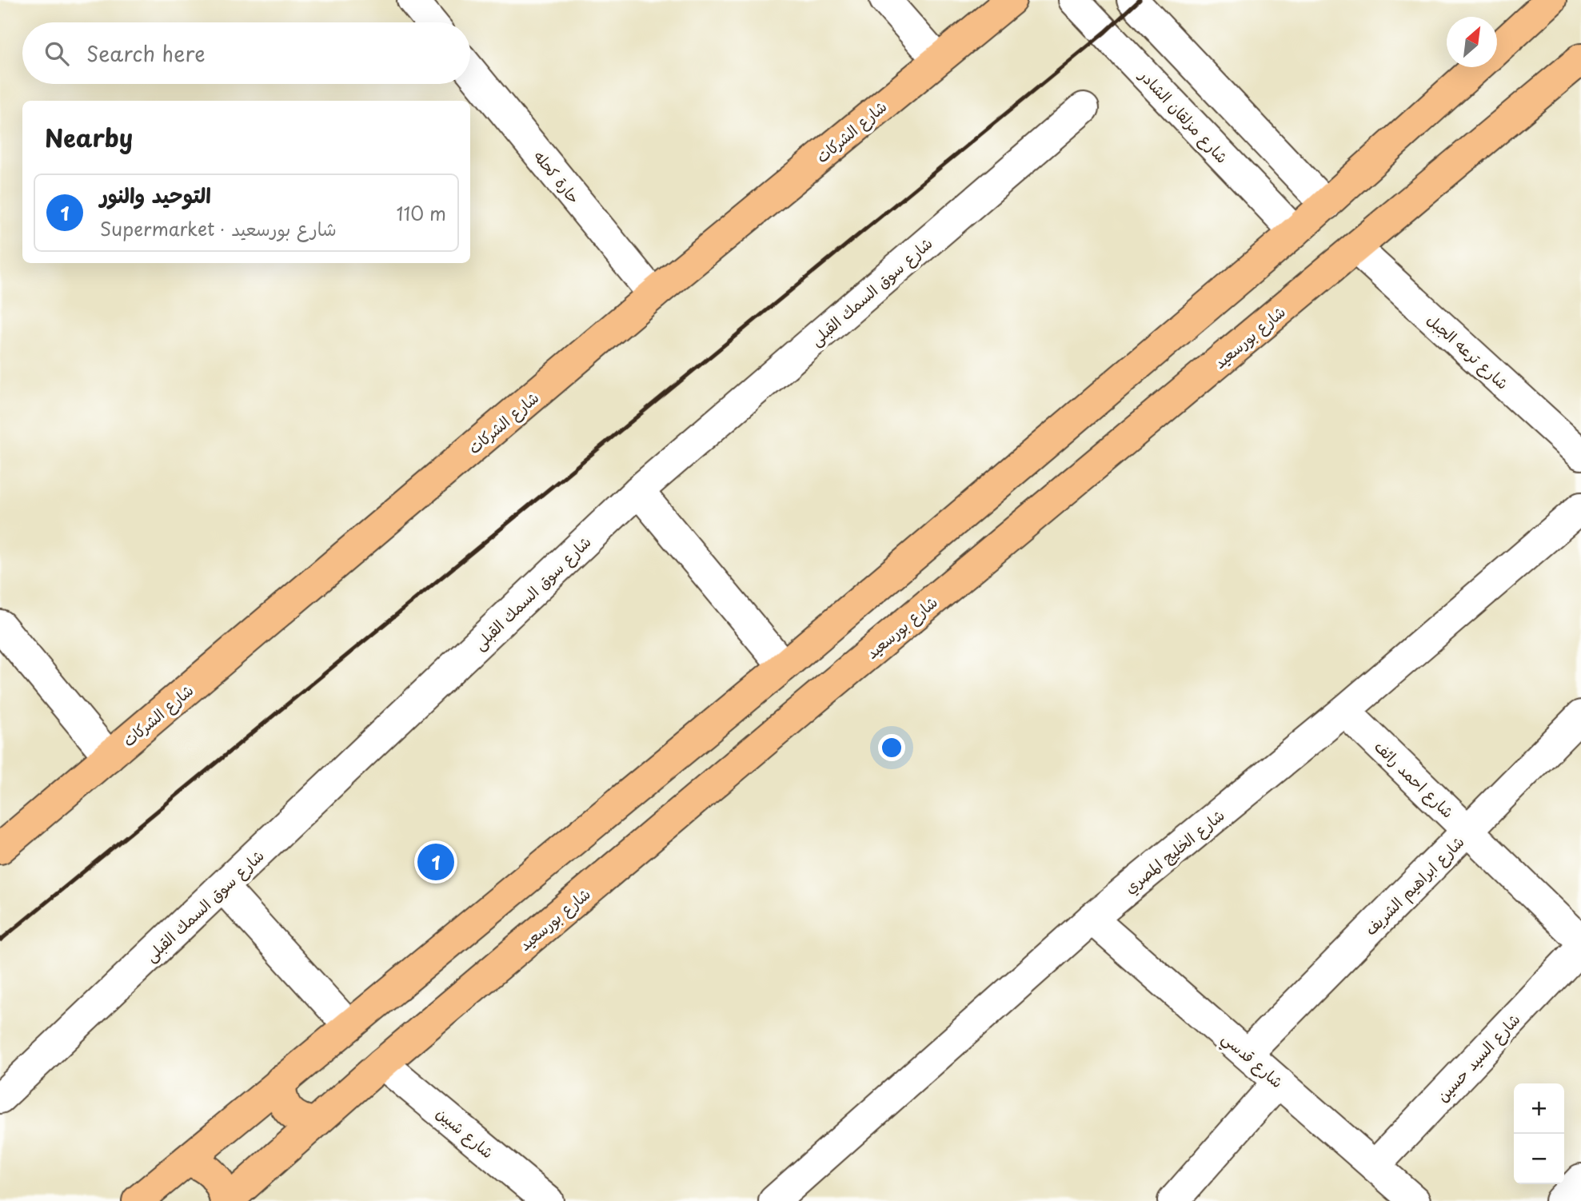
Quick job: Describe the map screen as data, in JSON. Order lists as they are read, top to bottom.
{
  "streets": {
    "main road": ["شارع الشركات", "شارع بورسعيد"],
    "street": [
      "شارع مزلقان الشادر",
      "حارة كحله",
      "شارع سوق السمك القبلى",
      "شارع ترعه الجبل",
      "شارع احمد رائف",
      "شارع الخليج المصري",
      "شارع ابراهيم الشريف",
      "شارع السيد حسين",
      "شارع قدسي",
      "شارع شبين"
    ]
  },
  "crossings": [
    ["شارع الشركات", "حارة كحله"],
    ["شارع بورسعيد", "شارع ترعه الجبل"],
    ["شارع بورسعيد", "شارع شبين"],
    ["شارع احمد رائف", "شارع الخليج المصري"],
    ["شارع احمد رائف", "شارع ابراهيم الشريف"],
    ["شارع الخليج المصري", "شارع قدسي"],
    ["شارع ابراهيم الشريف", "شارع قدسي"],
    ["شارع السيد حسين", "شارع قدسي"]
  ],
  "north": "top right",
  "page": {
    "search": "Search here",
    "heading": "Nearby",
    "list": [
      {
        "mark": "1",
        "name": "التوحيد والنور",
        "note": "Supermarket · شارع بورسعيد",
        "value": "110 m"
      }
    ],
    "pins": "1",
    "map_buttons": ["+", "−"]
  }
}
